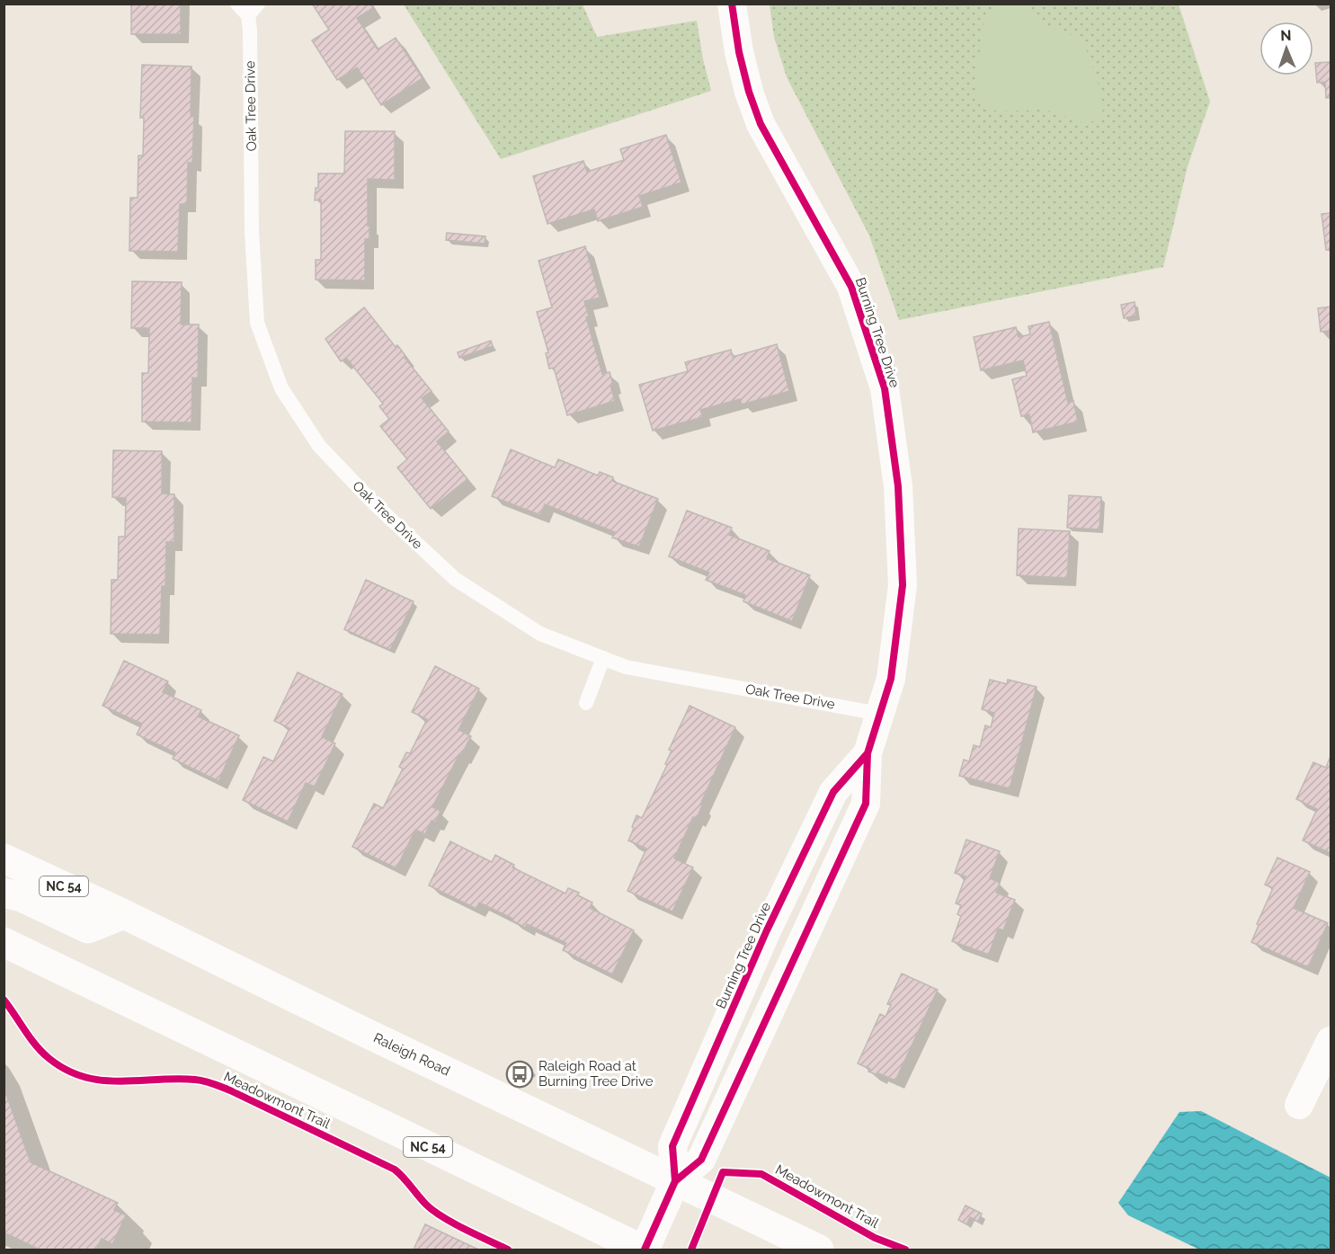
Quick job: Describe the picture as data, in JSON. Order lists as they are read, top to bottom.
{
  "streets": {
    "main road": ["Burning Tree Drive", "NC 54", "Raleigh Road"],
    "lane": ["Oak Tree Drive"],
    "cycle path": ["Meadowmont Trail"]
  },
  "crossings": [
    ["Oak Tree Drive", "Burning Tree Drive"],
    ["Burning Tree Drive", "NC 54"],
    ["Burning Tree Drive", "Raleigh Road"]
  ],
  "places": {
    "bus stop": ["Raleigh Road at Burning Tree Drive"]
  },
  "north": "top"
}
